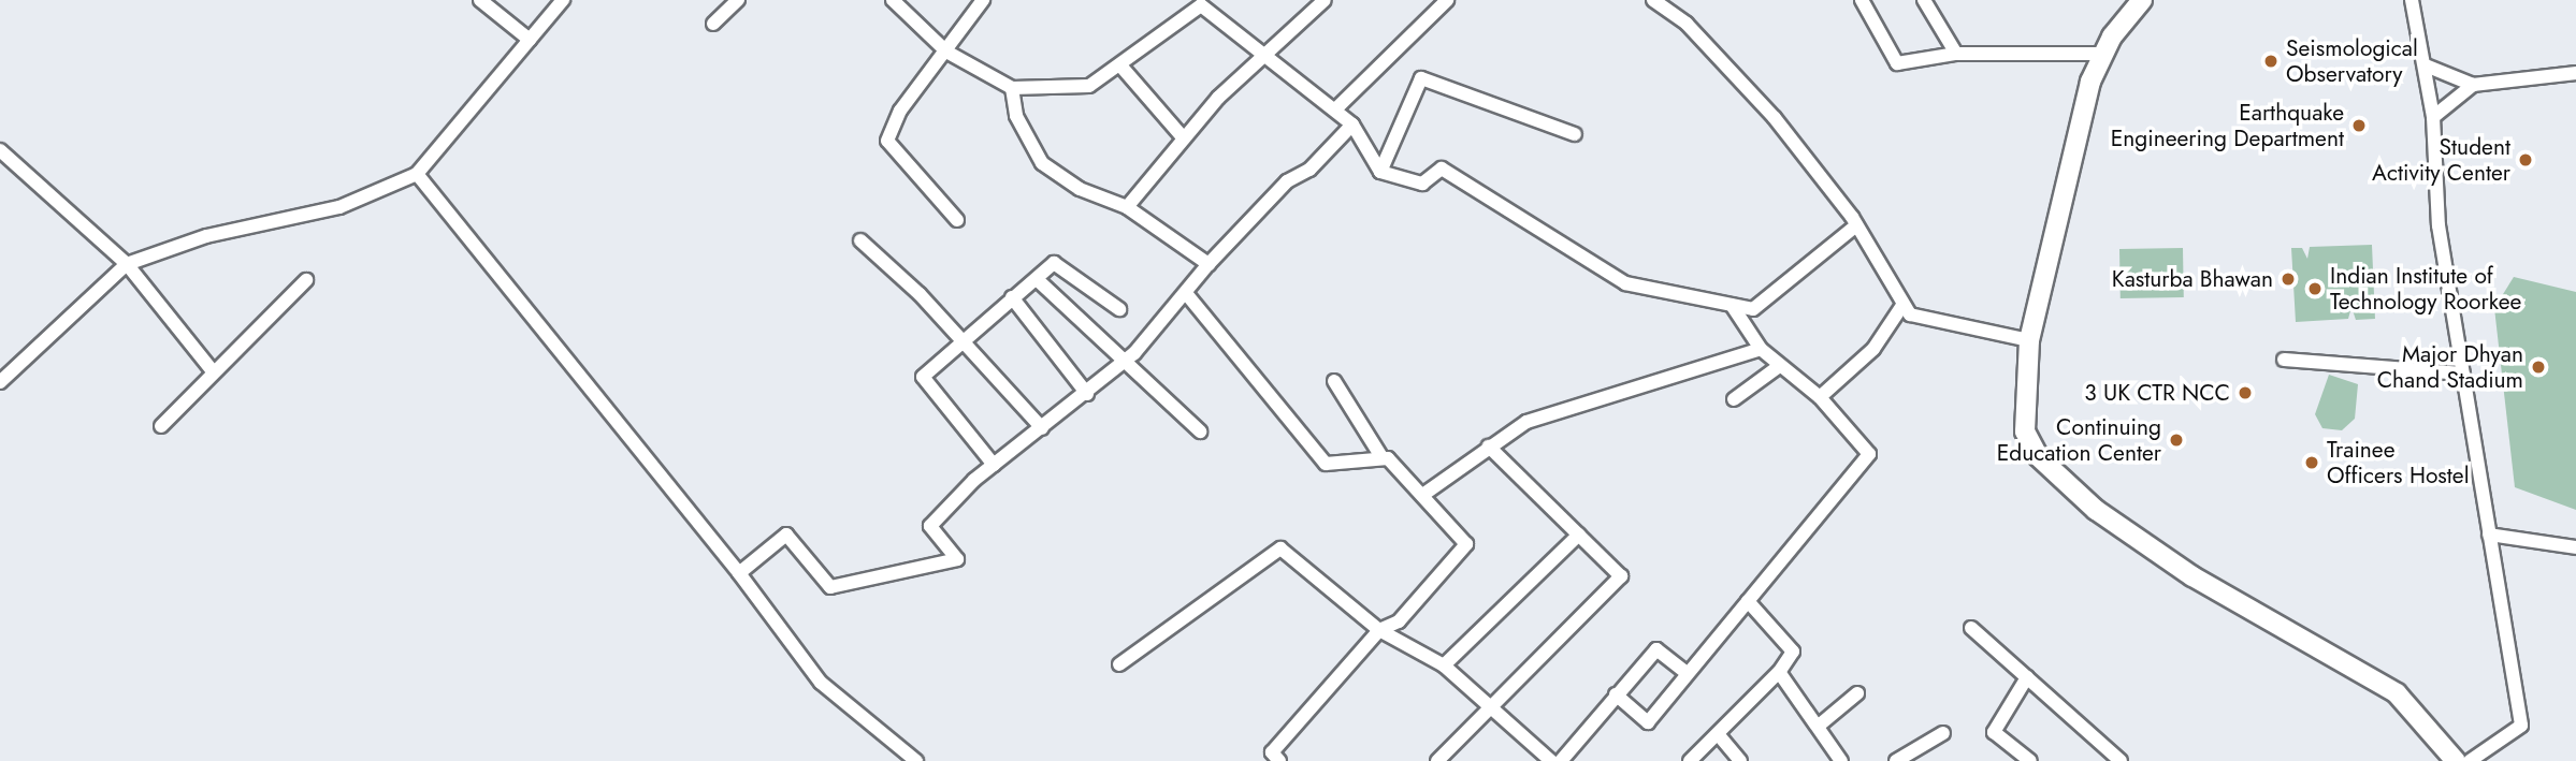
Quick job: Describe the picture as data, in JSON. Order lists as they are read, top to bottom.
{
  "places": [
    "Seismological Observatory",
    "Earthquake Engineering Department",
    "Student Activity Center",
    "Kasturba Bhawan",
    "Indian Institute of Technology Roorkee",
    "Major Dhyan Chand Stadium",
    "3 UK CTR NCC",
    "Continuing Education Center",
    "Trainee Officers Hostel"
  ]
}
